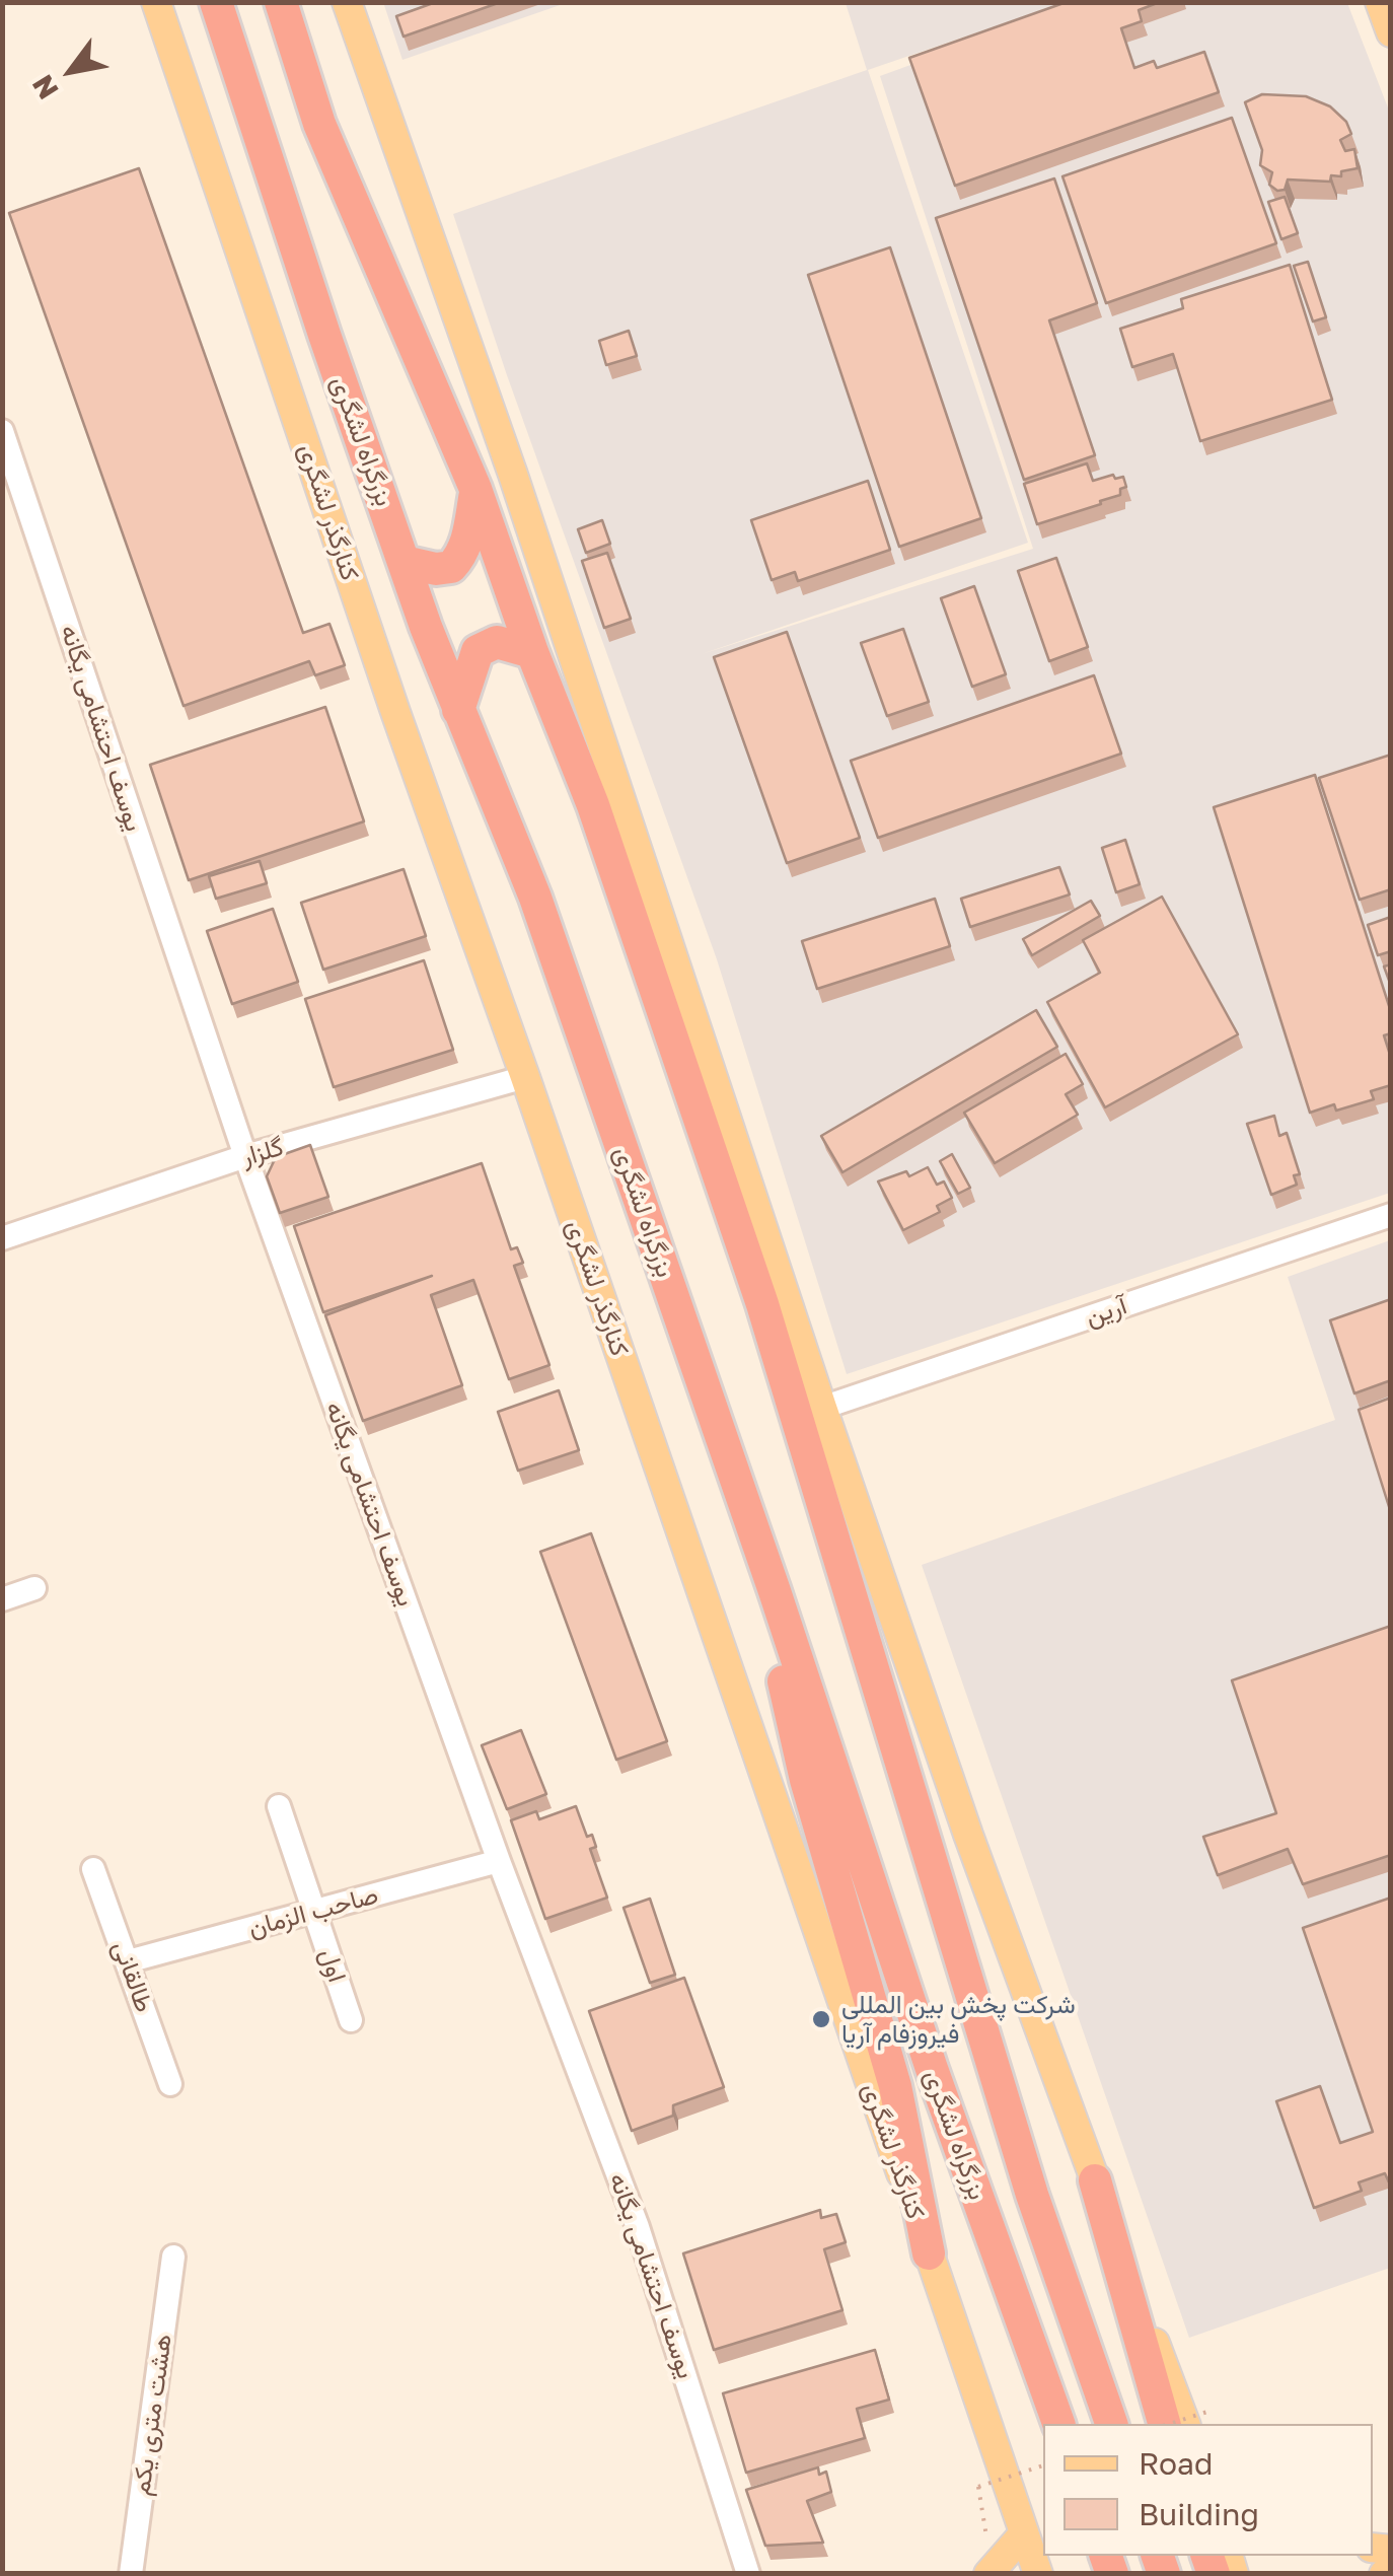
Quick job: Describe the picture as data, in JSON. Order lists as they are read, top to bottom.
{
  "streets": {
    "highway": ["بزرگراه لشگری"],
    "main road": ["کنارگذر لشگری"],
    "street": [
      "یوسف احتشامی یگانه",
      "گلزار",
      "آرین",
      "صاحب الزمان",
      "اول",
      "طالقانی",
      "هشت متری یکم"
    ]
  },
  "crossings": [
    ["کنارگذر لشگری", "گلزار"],
    ["یوسف احتشامی یگانه", "گلزار"],
    ["یوسف احتشامی یگانه", "صاحب الزمان"],
    ["صاحب الزمان", "اول"],
    ["صاحب الزمان", "طالقانی"]
  ],
  "places": ["شرکت پخش بین المللی فیروزفام آریا"],
  "legend": ["Road", "Building"],
  "north": "bottom left"
}
